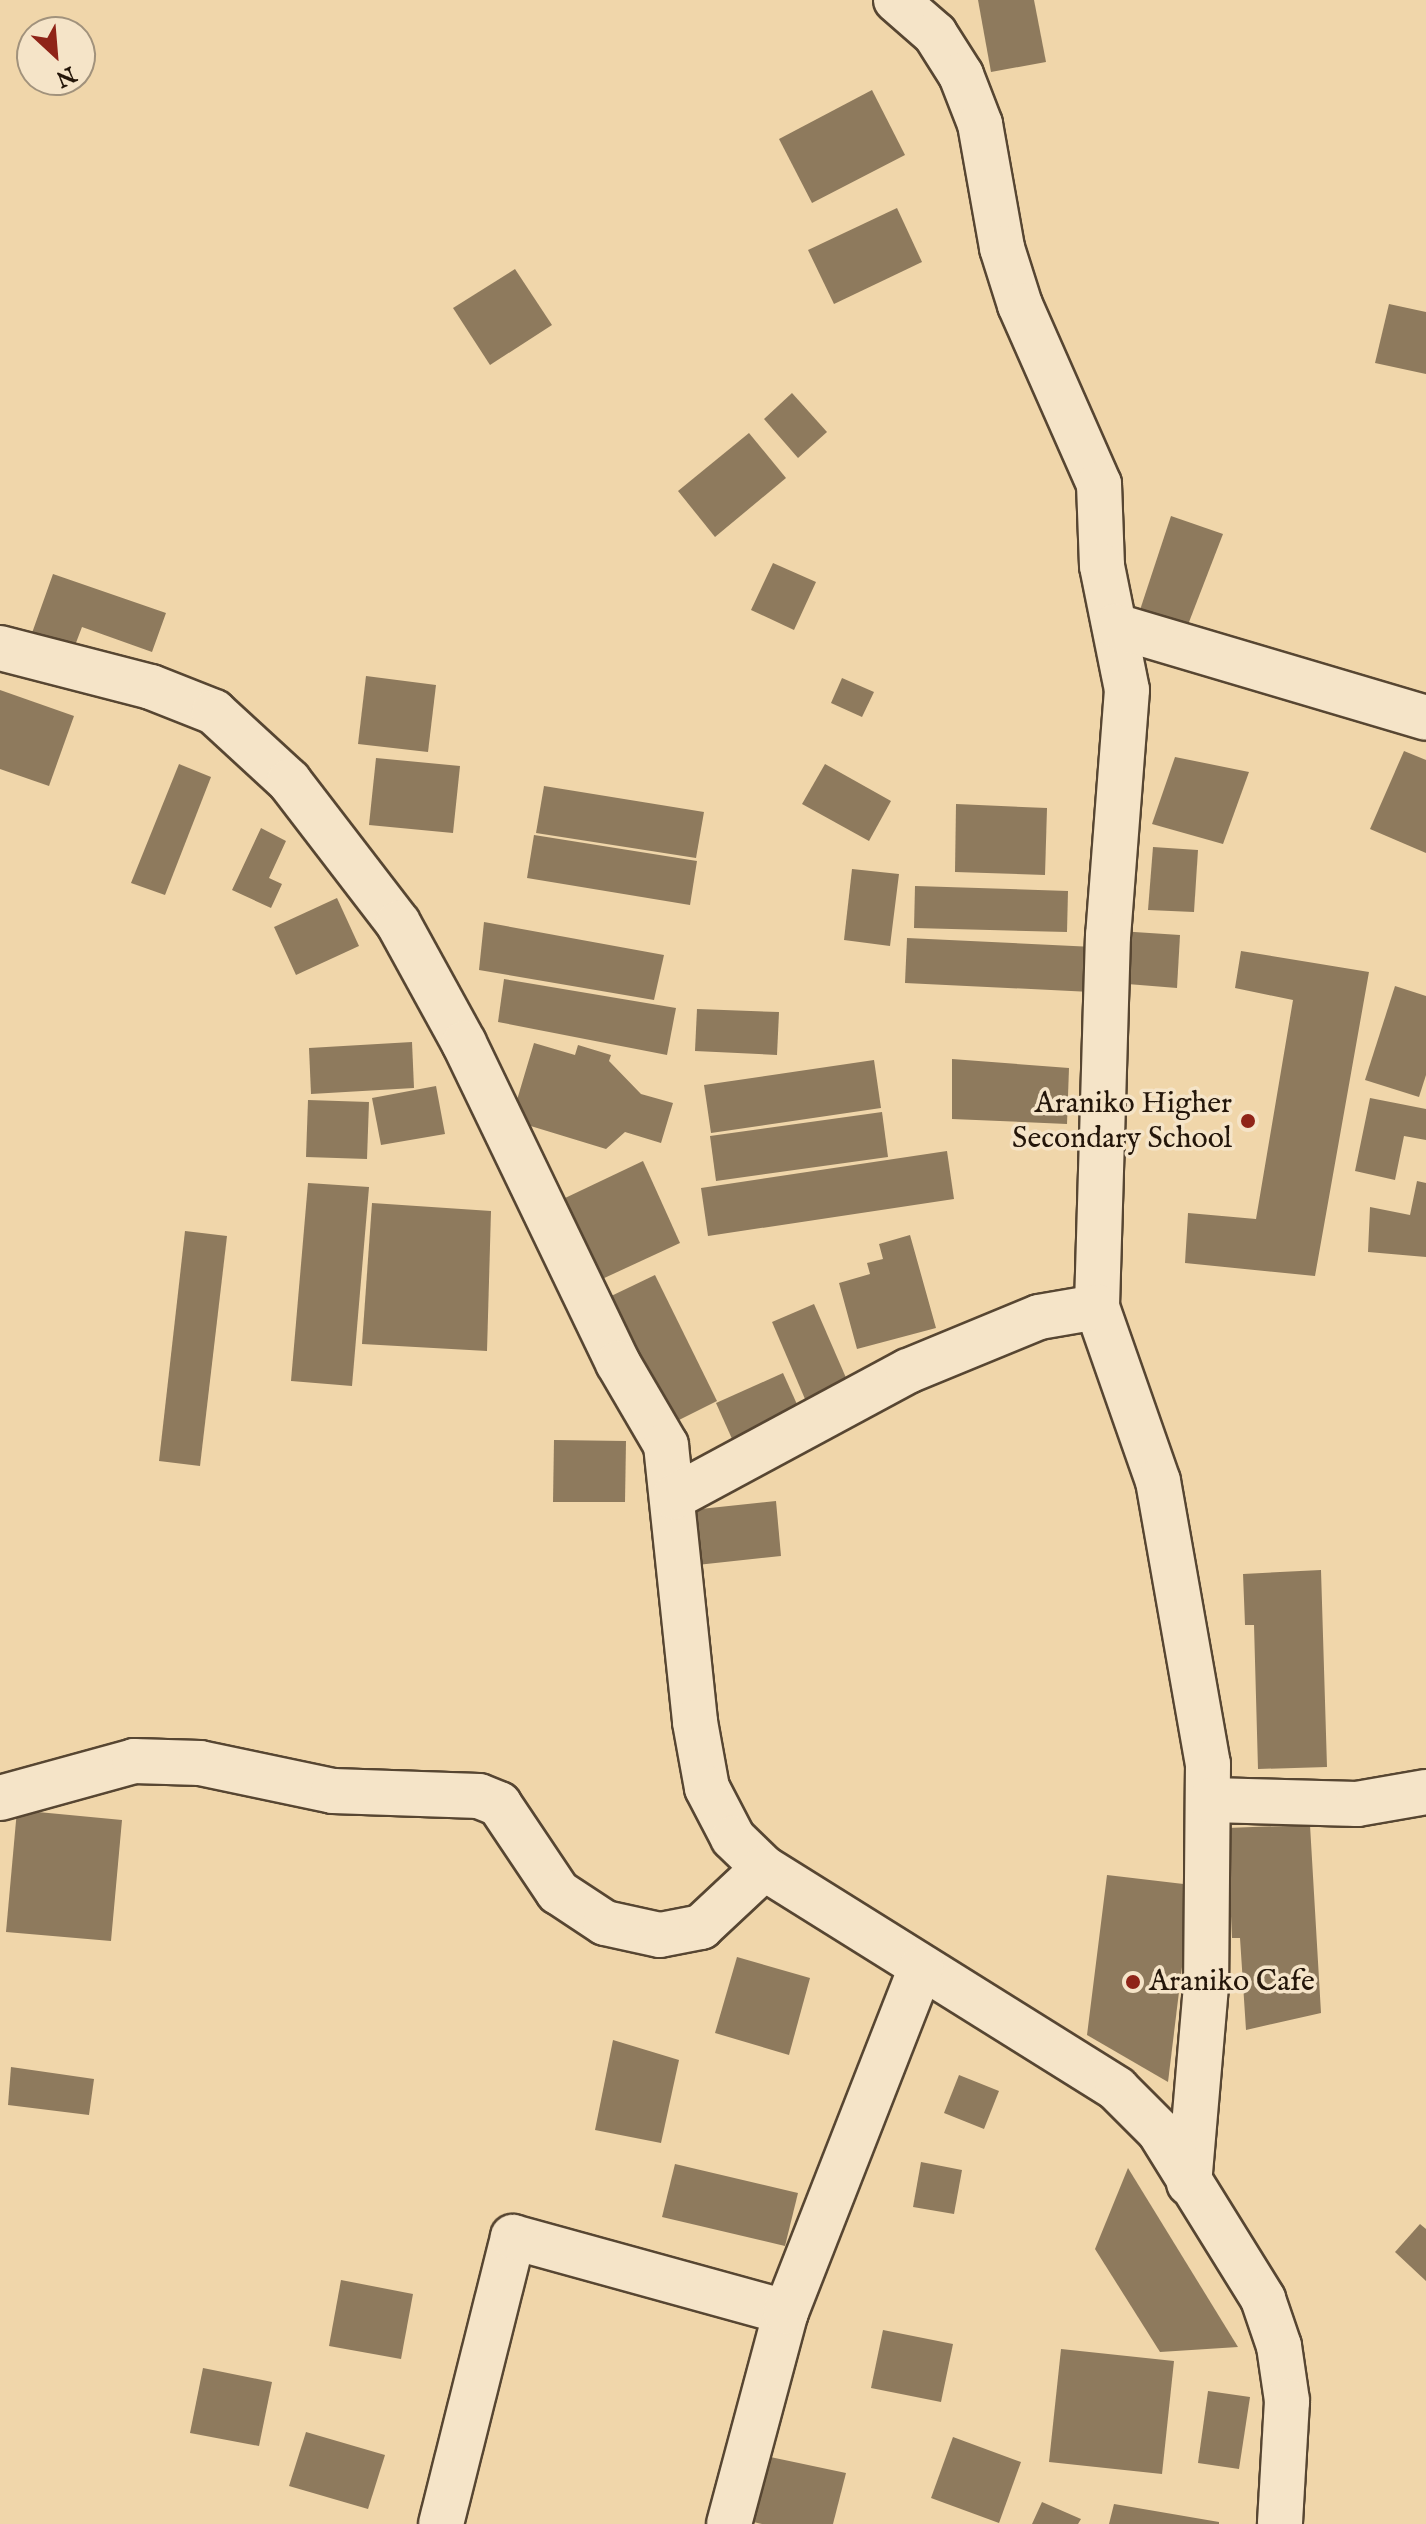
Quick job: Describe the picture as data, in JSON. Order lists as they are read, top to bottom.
{
  "places": ["Araniko Higher Secondary School", "Araniko Cafe"],
  "north": "bottom right"
}
